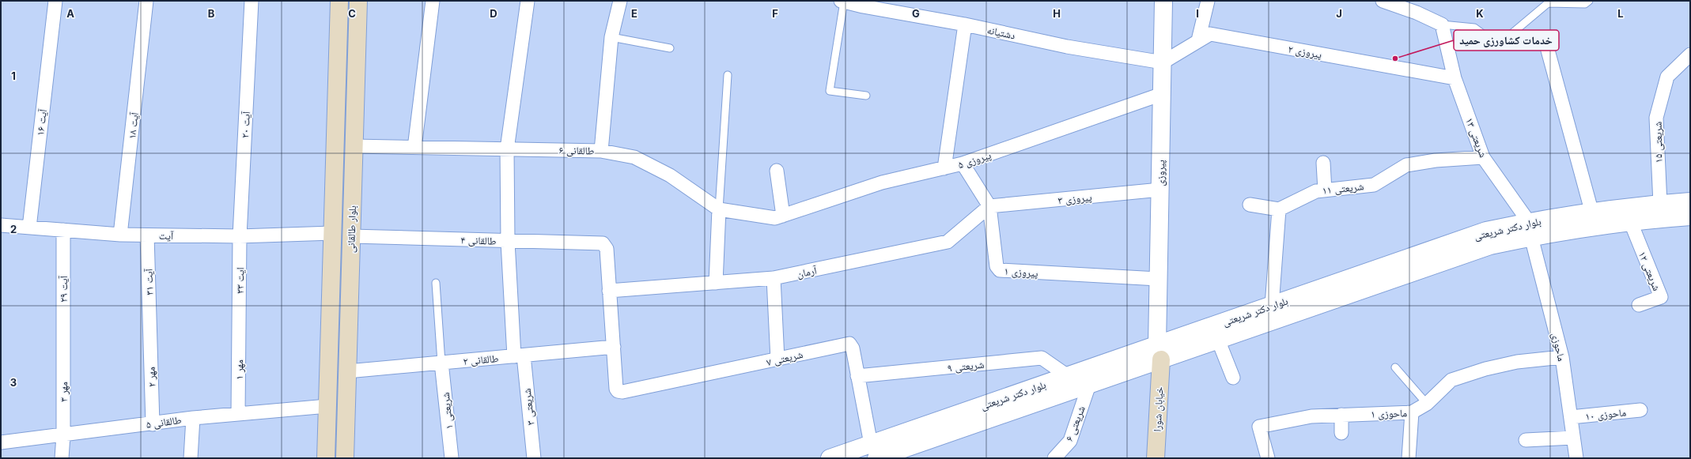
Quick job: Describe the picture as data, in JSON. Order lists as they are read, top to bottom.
{
  "streets": {
    "main road": ["بلوار طالقانی", "خیابان شورا"],
    "street": [
      "دشتیانه",
      "پیروزی ۲",
      "آیت ۱۶",
      "آیت ۲۰",
      "آیت ۱۸",
      "شریعتی ۱۳",
      "شریعتی ۱۵",
      "طالقانی ۶",
      "پیروزی ۵",
      "پیروزی",
      "شریعتی ۱۱",
      "پیروزی ۳",
      "بلوار دکتر شریعتی",
      "آیت",
      "طالقانی ۴",
      "شریعتی ۱۲",
      "آرمان",
      "پیروزی ۱",
      "ایت ۳۳",
      "آیت ۳۱",
      "آیت ۲۹",
      "ماحوزی",
      "شریعتی ۷",
      "طالقانی ۲",
      "شریعتی ۹",
      "مهر ۱",
      "مهر ۲",
      "مهر ۳",
      "شریعتی ۳",
      "شریعتی ۱",
      "ماحوزی ۱",
      "ماحوزی ۱۰",
      "طالقانی ۵",
      "شریعتی ۶"
    ]
  },
  "crossings": [
    ["دشتیانه", "پیروزی ۲"],
    ["دشتیانه", "پیروزی"],
    ["پیروزی ۲", "شریعتی ۱۳"],
    ["پیروزی ۲", "پیروزی"],
    ["آیت ۱۶", "آیت"],
    ["آیت ۲۰", "آیت"],
    ["آیت ۲۰", "ایت ۳۳"],
    ["آیت ۱۸", "آیت"],
    ["شریعتی ۱۳", "شریعتی ۱۱"],
    ["شریعتی ۱۳", "بلوار دکتر شریعتی"],
    ["شریعتی ۱۳", "ماحوزی"],
    ["شریعتی ۱۵", "بلوار دکتر شریعتی"],
    ["طالقانی ۶", "پیروزی ۵"],
    ["طالقانی ۶", "بلوار طالقانی"],
    ["طالقانی ۶", "شریعتی ۳"],
    ["پیروزی ۵", "پیروزی"],
    ["پیروزی ۵", "پیروزی ۱"],
    ["پیروزی", "پیروزی ۳"],
    ["پیروزی", "بلوار دکتر شریعتی"],
    ["پیروزی", "پیروزی ۱"],
    ["پیروزی", "خیابان شورا"],
    ["پیروزی ۳", "آرمان"],
    ["پیروزی ۳", "پیروزی ۱"],
    ["بلوار دکتر شریعتی", "شریعتی ۱۲"],
    ["بلوار دکتر شریعتی", "ماحوزی"],
    ["بلوار دکتر شریعتی", "شریعتی ۷"],
    ["بلوار دکتر شریعتی", "شریعتی ۹"],
    ["بلوار دکتر شریعتی", "خیابان شورا"],
    ["بلوار دکتر شریعتی", "شریعتی ۶"],
    ["بلوار طالقانی", "آیت"],
    ["بلوار طالقانی", "طالقانی ۴"],
    ["بلوار طالقانی", "طالقانی ۲"],
    ["بلوار طالقانی", "طالقانی ۵"],
    ["آیت", "ایت ۳۳"],
    ["آیت", "آیت ۳۱"],
    ["آیت", "آیت ۲۹"],
    ["طالقانی ۴", "آرمان"],
    ["طالقانی ۴", "شریعتی ۳"],
    ["آرمان", "پیروزی ۱"],
    ["ایت ۳۳", "مهر ۱"],
    ["آیت ۳۱", "مهر ۲"],
    ["آیت ۲۹", "مهر ۳"],
    ["ماحوزی", "ماحوزی ۱"],
    ["ماحوزی", "ماحوزی ۱۰"],
    ["شریعتی ۷", "طالقانی ۲"],
    ["شریعتی ۷", "شریعتی ۹"],
    ["طالقانی ۲", "شریعتی ۳"],
    ["طالقانی ۲", "شریعتی ۱"],
    ["مهر ۱", "طالقانی ۵"],
    ["مهر ۲", "طالقانی ۵"],
    ["مهر ۳", "طالقانی ۵"]
  ],
  "places": ["خدمات کشاورزی حمید"],
  "grid": {
    "columns": [
      "A",
      "B",
      "C",
      "D",
      "E",
      "F",
      "G",
      "H",
      "I",
      "J",
      "K",
      "L"
    ],
    "rows": ["1", "2", "3"]
  }
}
